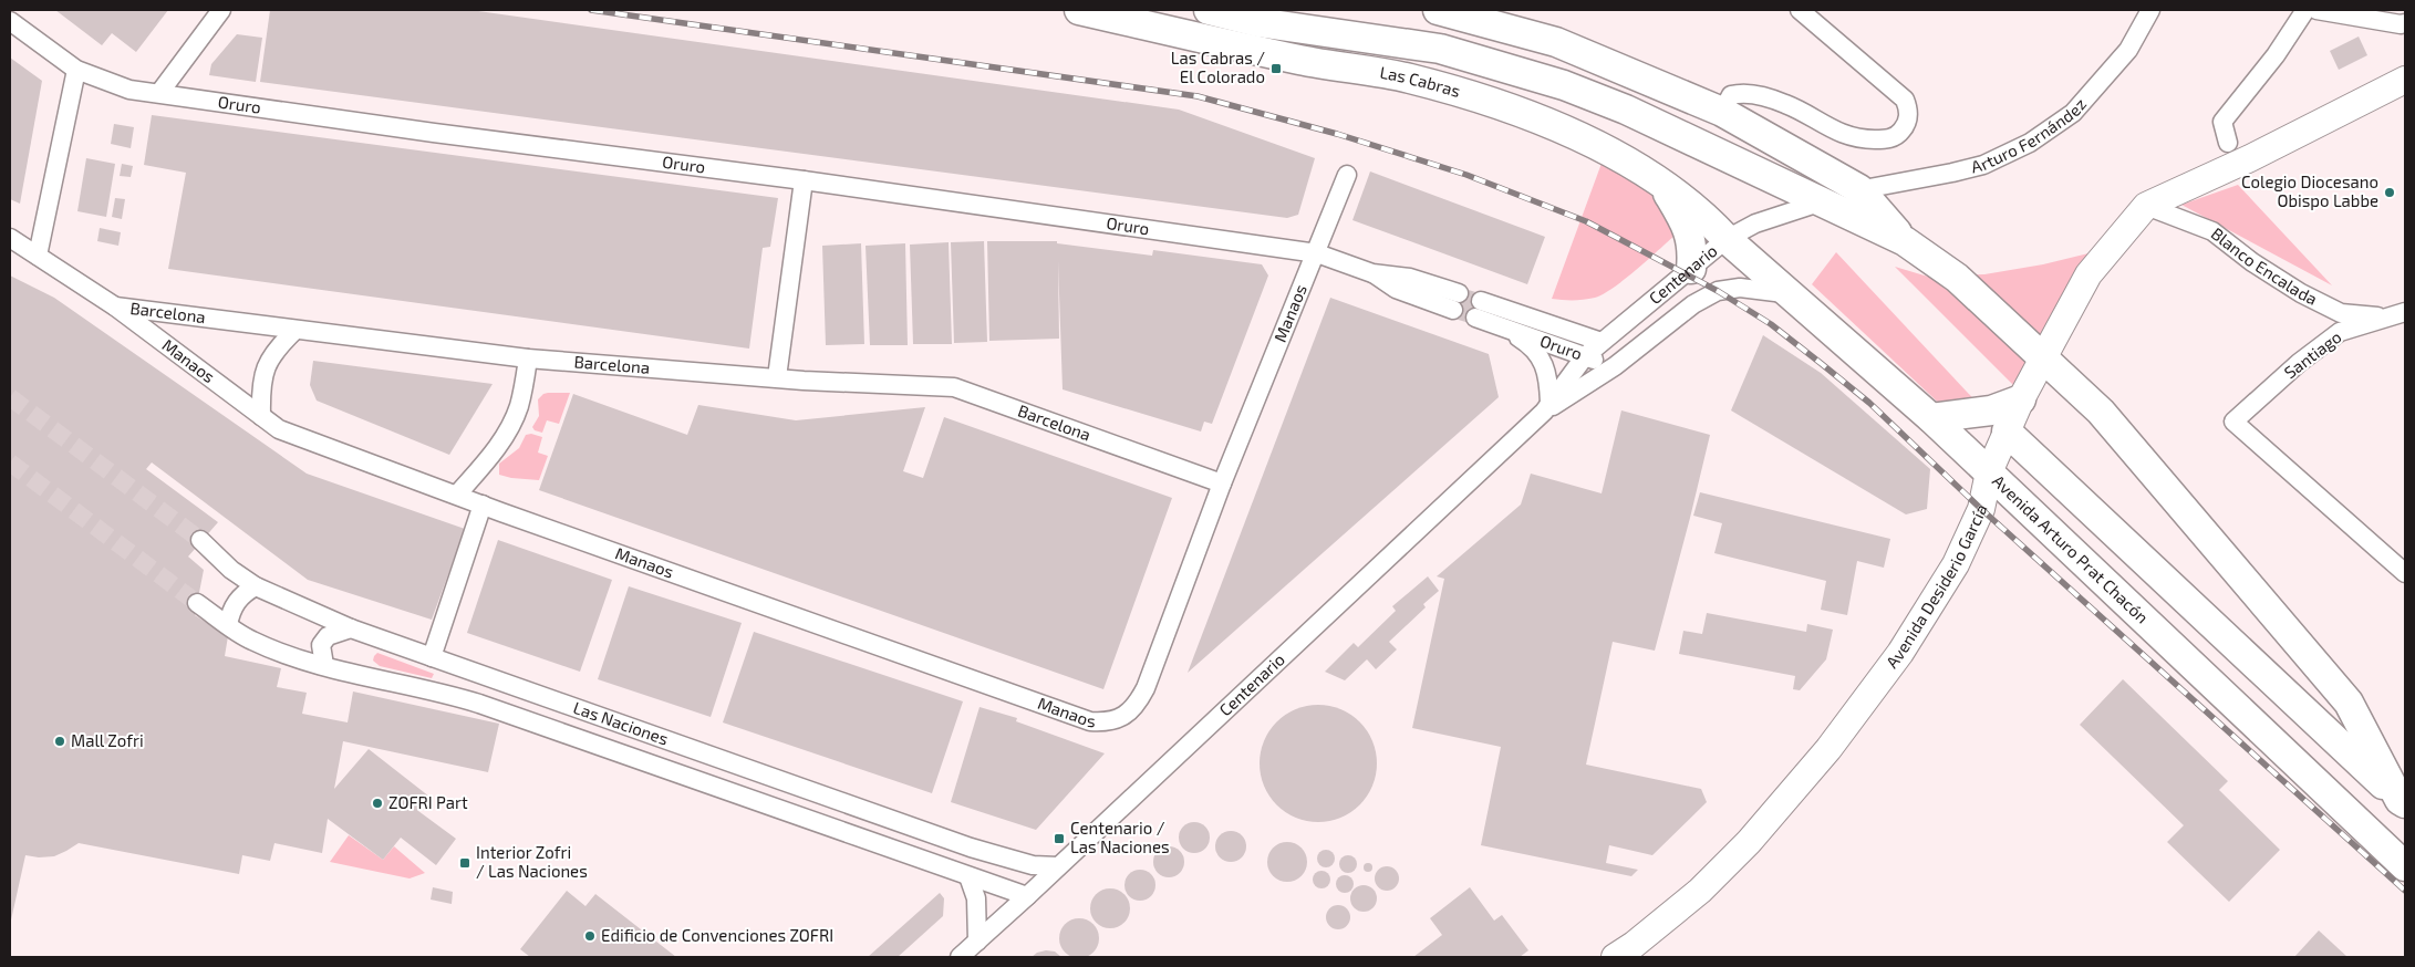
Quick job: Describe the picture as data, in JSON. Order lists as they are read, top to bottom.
{
  "streets": {
    "main road": ["Las Cabras", "Avenida Arturo Prat Chacón"],
    "street": [
      "Oruro",
      "Arturo Fernández",
      "Blanco Encalada",
      "Centenario",
      "Barcelona",
      "Manaos",
      "Santiago",
      "Avenida Desiderio García",
      "Las Naciones"
    ]
  },
  "crossings": [
    ["Las Cabras", "Centenario"],
    ["Las Cabras", "Avenida Arturo Prat Chacón"],
    ["Oruro", "Centenario"],
    ["Oruro", "Manaos"],
    ["Arturo Fernández", "Centenario"],
    ["Blanco Encalada", "Santiago"],
    ["Blanco Encalada", "Avenida Desiderio García"],
    ["Centenario", "Avenida Arturo Prat Chacón"],
    ["Centenario", "Las Naciones"],
    ["Barcelona", "Manaos"],
    ["Avenida Arturo Prat Chacón", "Avenida Desiderio García"]
  ],
  "places": {
    "transit": ["Las Cabras / El Colorado", "Centenario / Las Naciones", "Interior Zofri / Las Naciones"],
    "other": [
      "Colegio Diocesano Obispo Labbe",
      "Mall Zofri",
      "ZOFRI Part",
      "Edificio de Convenciones ZOFRI"
    ]
  }
}
